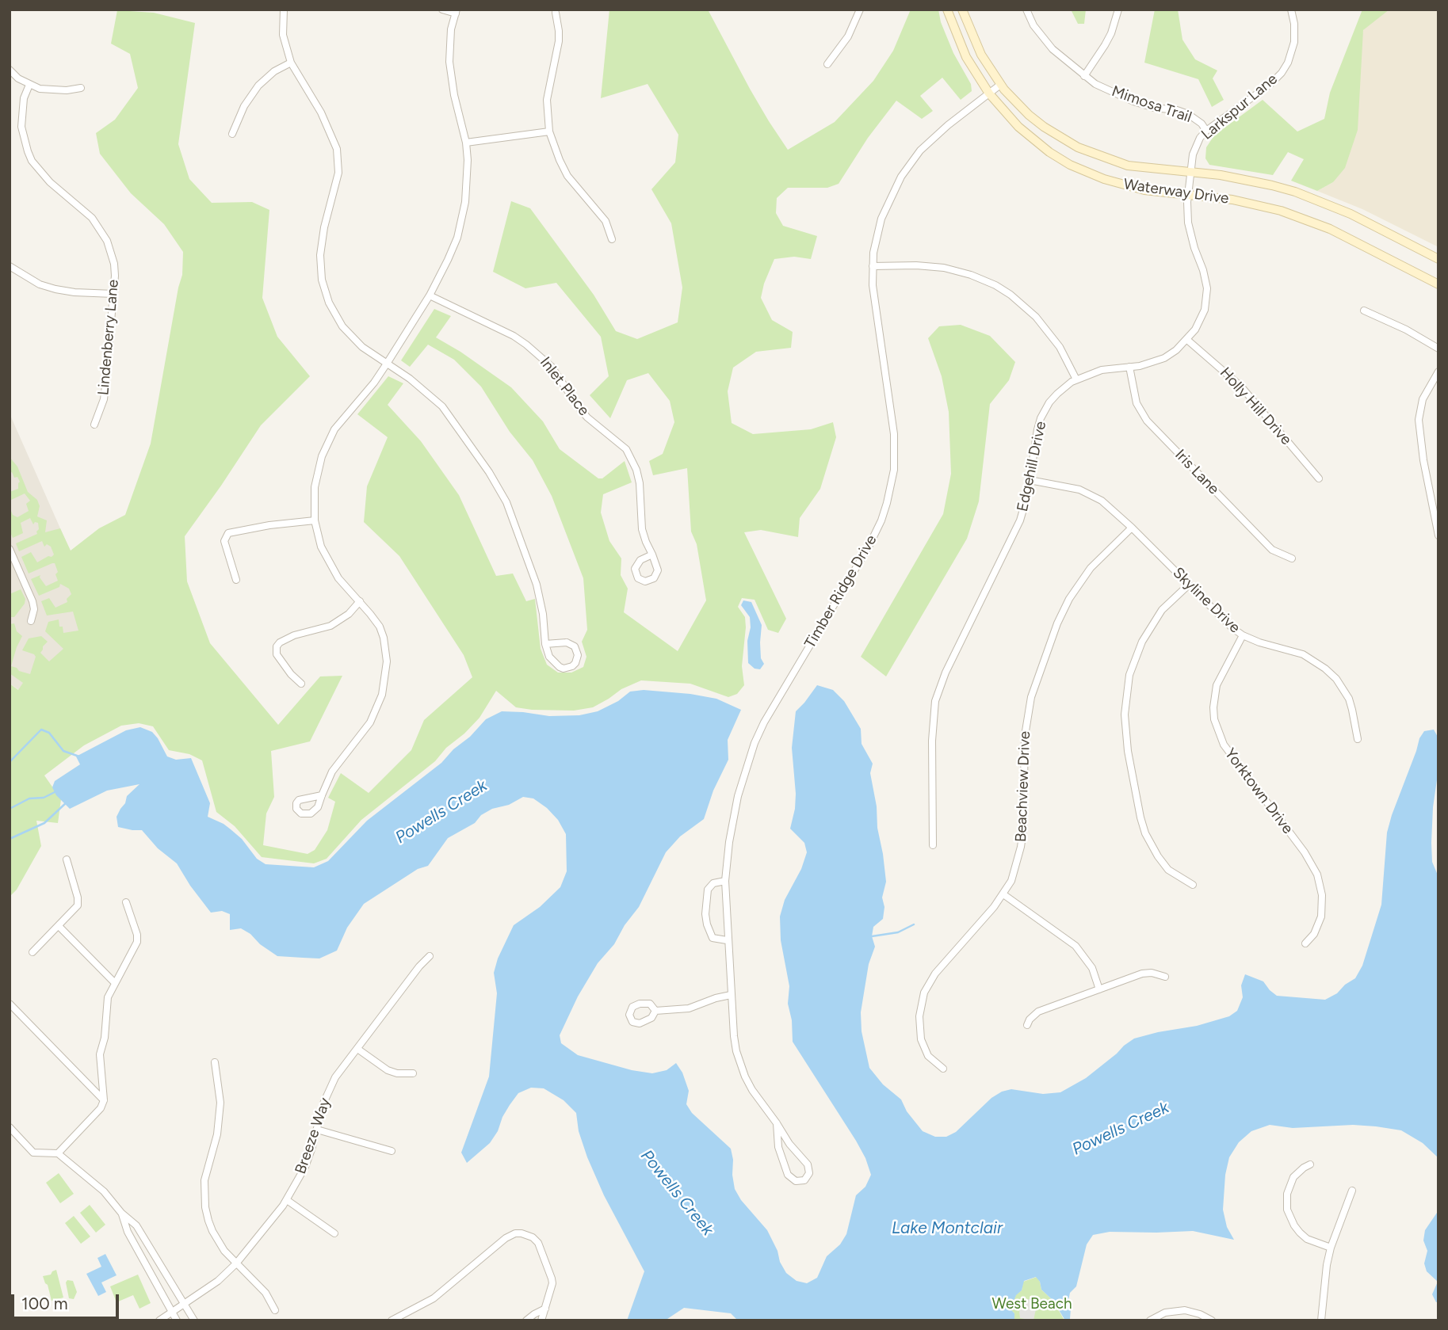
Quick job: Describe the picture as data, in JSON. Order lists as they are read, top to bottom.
{
  "streets": {
    "main road": ["Waterway Drive"],
    "street": [
      "Mimosa Trail",
      "Larkspur Lane",
      "Lindenberry Lane",
      "Inlet Place",
      "Holly Hill Drive",
      "Edgehill Drive",
      "Iris Lane",
      "Timber Ridge Drive",
      "Skyline Drive",
      "Beachview Drive",
      "Yorktown Drive",
      "Breeze Way"
    ]
  },
  "crossings": [
    ["Mimosa Trail", "Larkspur Lane"],
    ["Larkspur Lane", "Waterway Drive"],
    ["Larkspur Lane", "Edgehill Drive"],
    ["Waterway Drive", "Edgehill Drive"],
    ["Waterway Drive", "Timber Ridge Drive"],
    ["Holly Hill Drive", "Edgehill Drive"],
    ["Edgehill Drive", "Iris Lane"],
    ["Edgehill Drive", "Skyline Drive"],
    ["Skyline Drive", "Beachview Drive"],
    ["Skyline Drive", "Yorktown Drive"]
  ],
  "water": ["Powells Creek", "Lake Montclair"],
  "parks": ["West Beach"],
  "scale_bar": "100 m"
}
